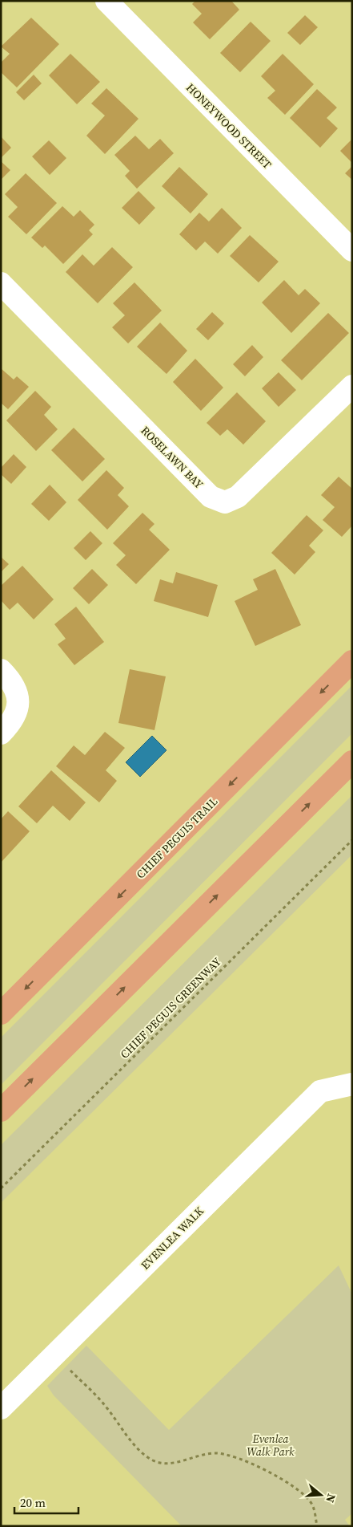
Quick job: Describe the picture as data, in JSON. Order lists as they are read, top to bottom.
{
  "streets": {
    "main road": ["CHIEF PEGUIS TRAIL"],
    "street": ["HONEYWOOD STREET", "ROSELAWN BAY", "EVENLEA WALK"],
    "path": ["CHIEF PEGUIS GREENWAY"]
  },
  "parks": ["Evenlea Walk Park"],
  "scale_bar": "20 m",
  "north": "right"
}
